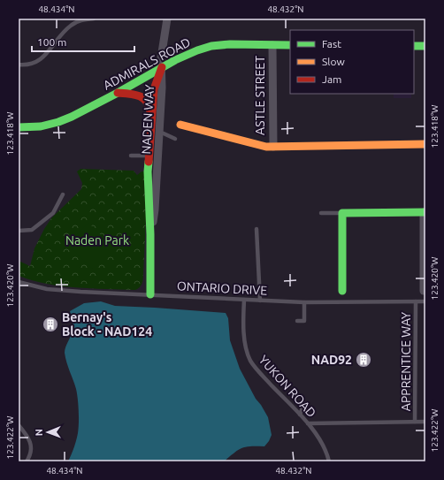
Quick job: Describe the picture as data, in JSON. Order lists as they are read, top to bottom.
{
  "streets": {
    "street": ["ADMIRALS ROAD", "ASTLE STREET", "NADEN WAY"],
    "lane": ["ONTARIO DRIVE", "APPRENTICE WAY", "YUKON ROAD"]
  },
  "crossings": [
    ["ADMIRALS ROAD", "ASTLE STREET"],
    ["ADMIRALS ROAD", "NADEN WAY"],
    ["NADEN WAY", "ONTARIO DRIVE"],
    ["ONTARIO DRIVE", "APPRENTICE WAY"],
    ["ONTARIO DRIVE", "YUKON ROAD"]
  ],
  "parks": ["Naden Park"],
  "places": {
    "building": ["Bernay's Block - NAD124", "NAD92"]
  },
  "legend": ["Fast", "Slow", "Jam"],
  "scale_bar": "100 m",
  "north": "left",
  "coordinates": [
    "48.434°N",
    "48.432°N",
    "123.418°W",
    "123.420°W",
    "123.422°W"
  ]
}
